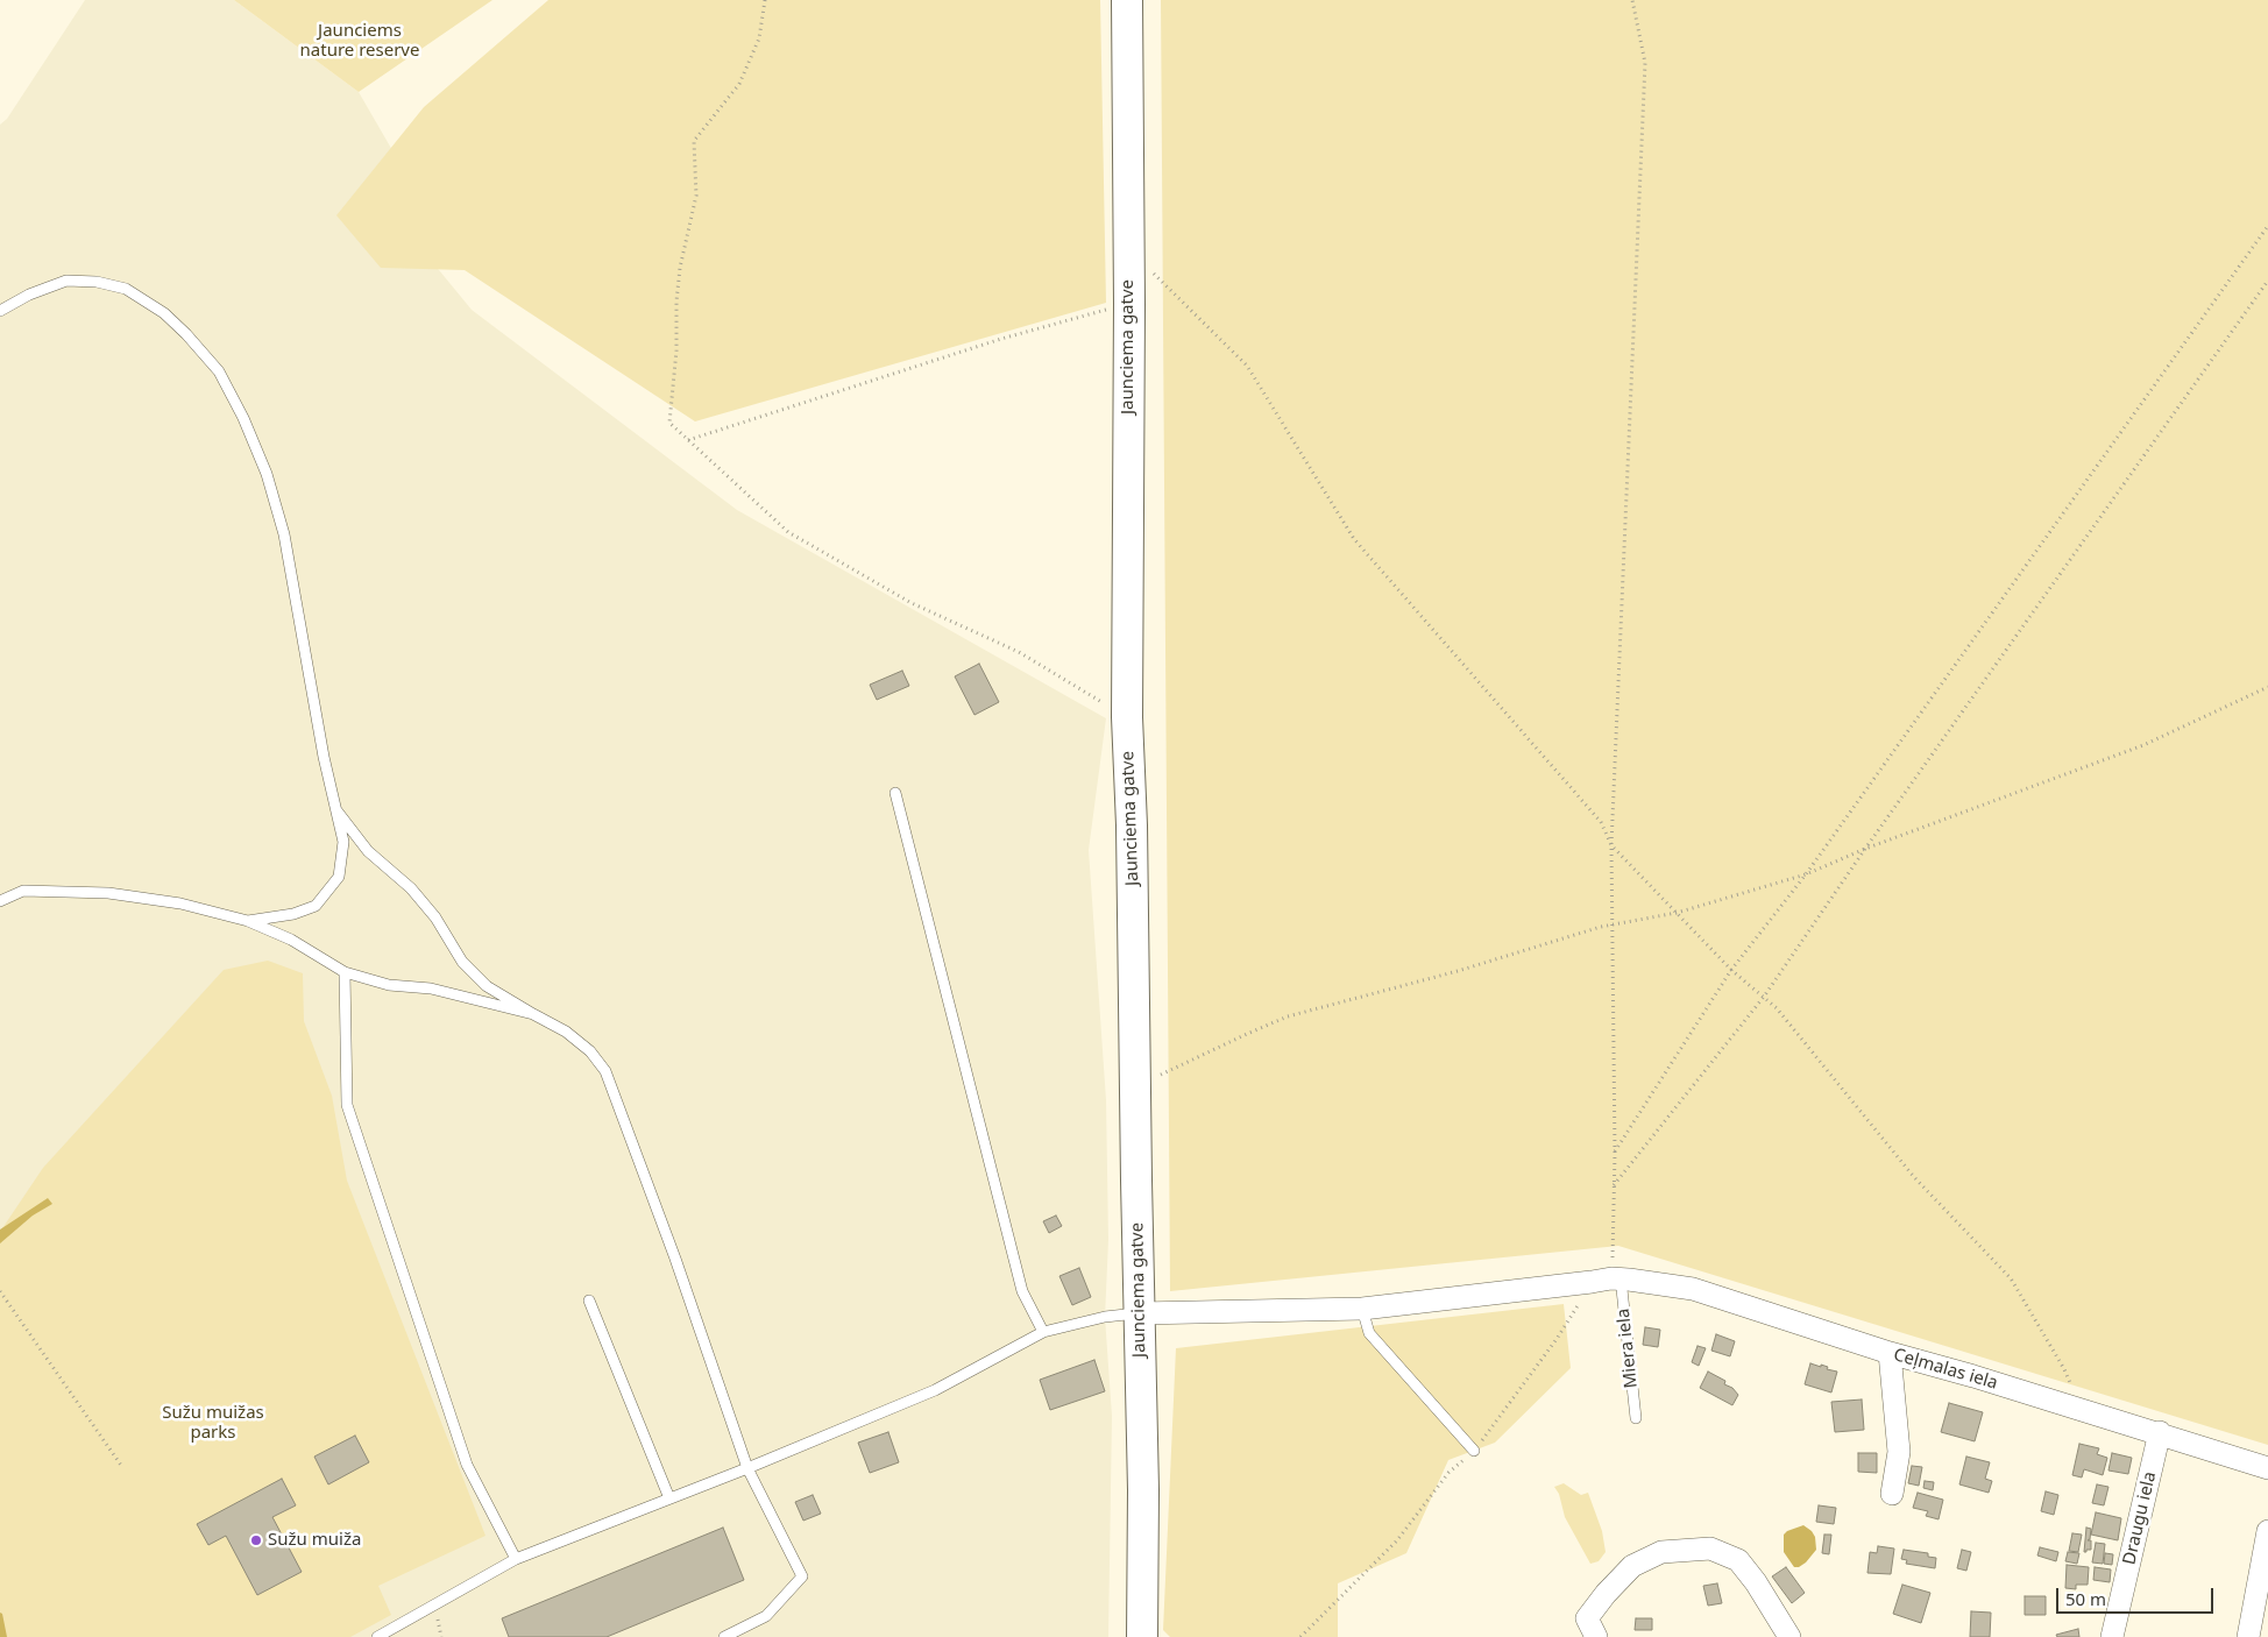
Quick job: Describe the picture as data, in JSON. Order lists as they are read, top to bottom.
{
  "streets": {
    "main road": ["Jaunciema gatve"],
    "street": ["Ceļmalas iela", "Draugu iela"],
    "lane": ["Miera iela"]
  },
  "crossings": [
    ["Jaunciema gatve", "Ceļmalas iela"],
    ["Miera iela", "Ceļmalas iela"],
    ["Ceļmalas iela", "Draugu iela"]
  ],
  "parks": ["Jaunciems nature reserve", "Sužu muižas parks"],
  "places": ["Sužu muiža"],
  "scale_bar": "50 m"
}
